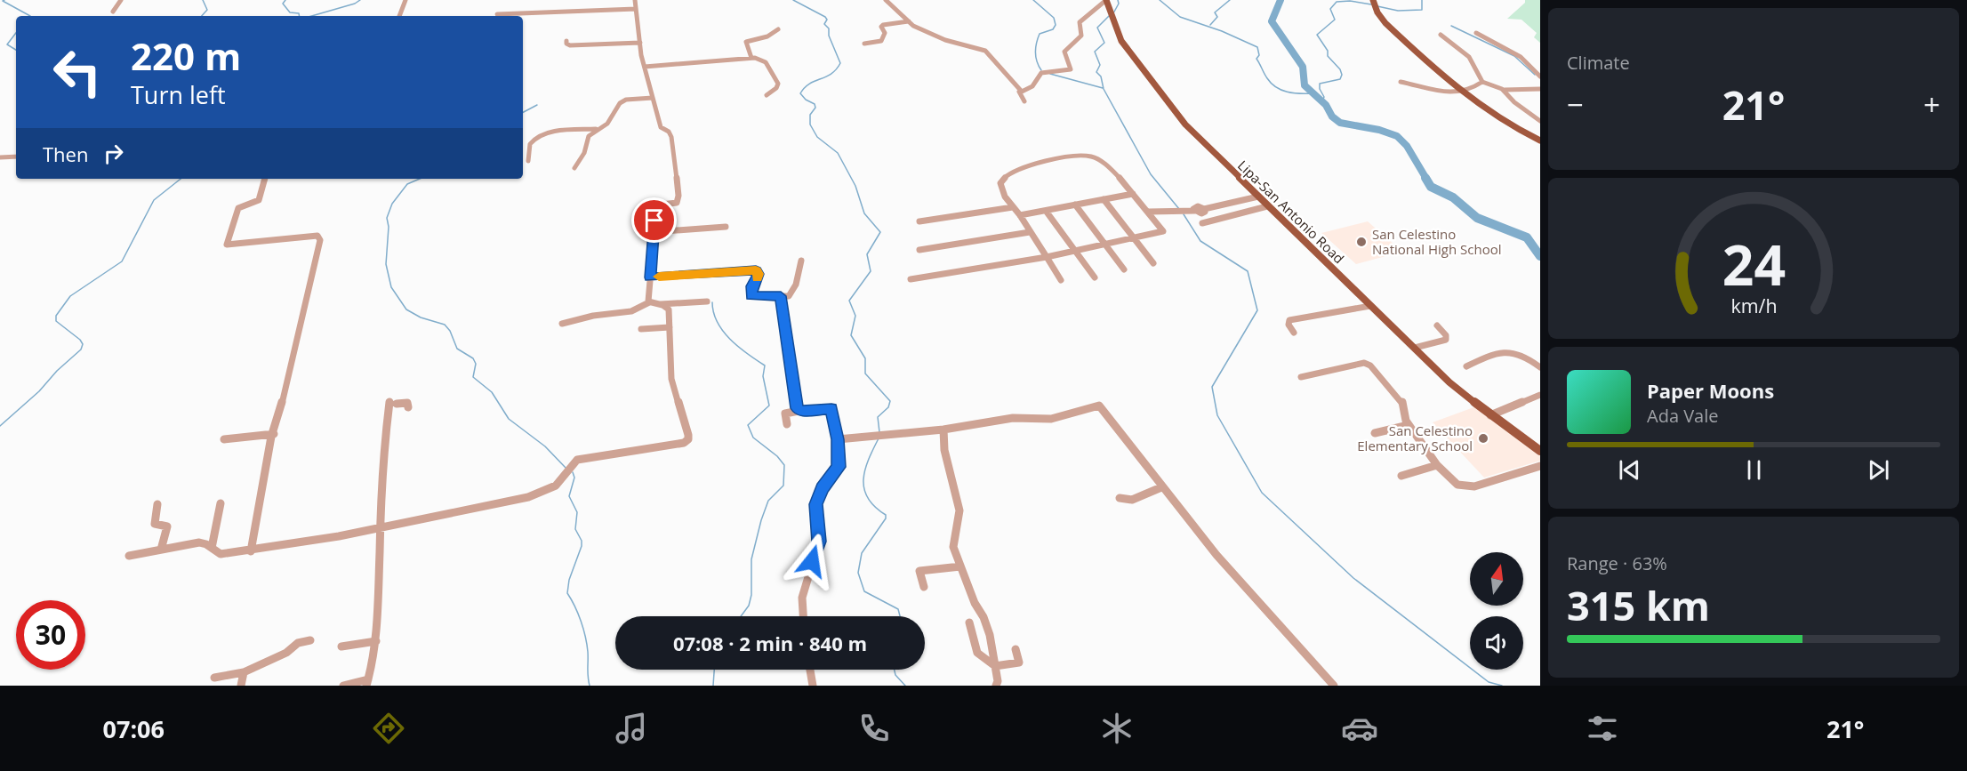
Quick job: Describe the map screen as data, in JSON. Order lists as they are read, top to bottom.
{
  "streets": {
    "main road": ["Lipa-San Antonio Road"]
  },
  "places": ["San Celestino National High School", "San Celestino Elementary School"],
  "north": "top",
  "page": {
    "tile": [
      "Climate",
      ["Range · 63%", "315 km"]
    ],
    "turn": ["220 m", "Turn left"],
    "heat": ["−", "21°", "+"],
    "then": "Then",
    "song": ["Paper Moons", "Ada Vale"],
    "limit": "30",
    "trip": "07:08 · 2 min · 840 m",
    "tabs": ["07:06", "21°"],
    "gauge": ["24", "km/h"]
  }
}
